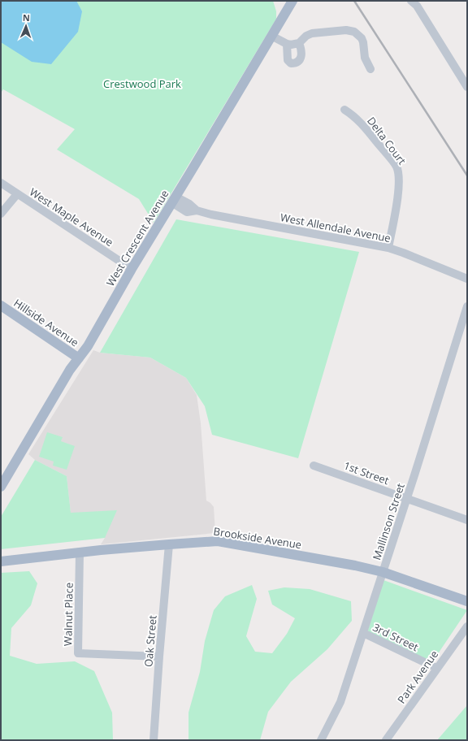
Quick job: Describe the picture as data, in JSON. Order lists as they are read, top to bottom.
{
  "streets": {
    "main road": ["West Crescent Avenue", "Hillside Avenue", "Brookside Avenue"],
    "street": [
      "Delta Court",
      "West Maple Avenue",
      "West Allendale Avenue",
      "1st Street",
      "Mallinson Street",
      "Walnut Place",
      "3rd Street",
      "Oak Street",
      "Park Avenue"
    ]
  },
  "crossings": [
    ["Delta Court", "West Allendale Avenue"],
    ["West Maple Avenue", "West Crescent Avenue"],
    ["West Allendale Avenue", "West Crescent Avenue"],
    ["West Crescent Avenue", "Hillside Avenue"],
    ["1st Street", "Mallinson Street"],
    ["Mallinson Street", "Brookside Avenue"],
    ["Mallinson Street", "3rd Street"],
    ["Brookside Avenue", "Walnut Place"],
    ["Brookside Avenue", "Oak Street"],
    ["Walnut Place", "Oak Street"],
    ["3rd Street", "Park Avenue"]
  ],
  "parks": ["Crestwood Park"],
  "north": "top"
}
